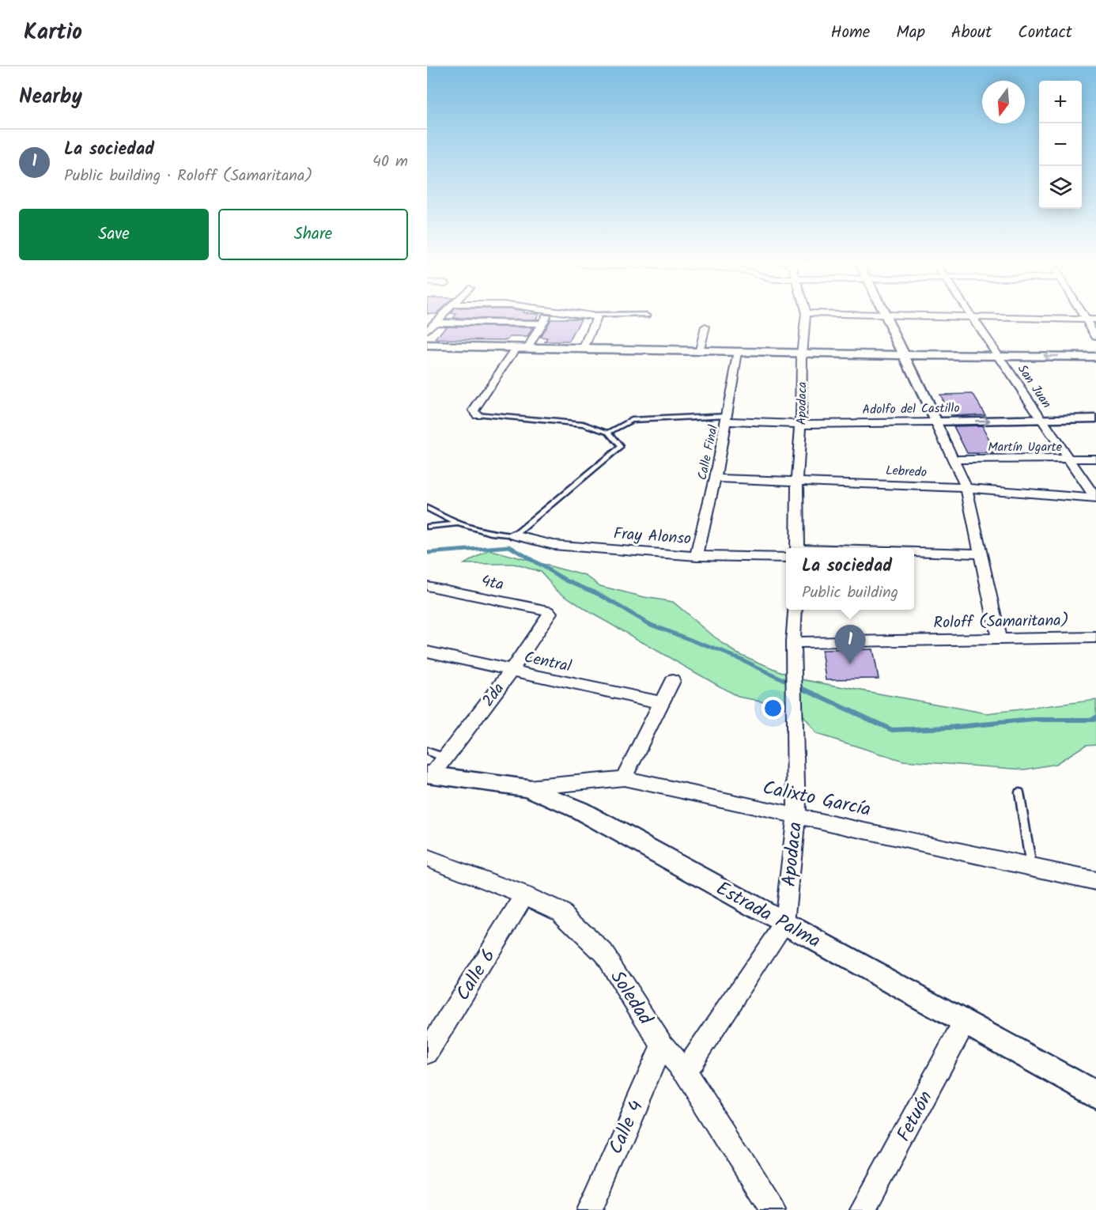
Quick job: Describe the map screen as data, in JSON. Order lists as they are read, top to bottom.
{
  "streets": {
    "street": [
      "San Juan",
      "Apodaca",
      "Adolfo del Castillo",
      "Martín Ugarte",
      "Calle Final",
      "Lebredo",
      "Fray Alonso",
      "4ta",
      "Roloff (Samaritana)",
      "Central",
      "2da",
      "Calixto García",
      "Estrada Palma",
      "Calle 6",
      "Soledad",
      "Fetuón",
      "Calle 4"
    ]
  },
  "crossings": [
    ["San Juan", "Adolfo del Castillo"],
    ["San Juan", "Martín Ugarte"],
    ["San Juan", "Lebredo"],
    ["Apodaca", "Adolfo del Castillo"],
    ["Apodaca", "Lebredo"],
    ["Apodaca", "Roloff (Samaritana)"],
    ["Apodaca", "Calixto García"],
    ["Apodaca", "Estrada Palma"],
    ["Apodaca", "Soledad"],
    ["Adolfo del Castillo", "Calle Final"],
    ["Calle Final", "Lebredo"],
    ["Calle Final", "Fray Alonso"],
    ["4ta", "2da"],
    ["Central", "2da"],
    ["2da", "Estrada Palma"],
    ["Calixto García", "Estrada Palma"],
    ["Estrada Palma", "Fetuón"],
    ["Calle 6", "Soledad"],
    ["Soledad", "Calle 4"]
  ],
  "north": "bottom",
  "page": {
    "header": "Kartio",
    "nav": [
      "Home",
      "Map",
      "About",
      "Contact"
    ],
    "heading": "Nearby",
    "map_buttons": ["+", "−"],
    "list": [
      {
        "mark": "1",
        "name": "La sociedad",
        "note": "Public building · Roloff (Samaritana)",
        "value": "40 m"
      }
    ],
    "buttons": ["Save", "Share"],
    "popup": ["La sociedad", "Public building"],
    "pins": "1"
  }
}
